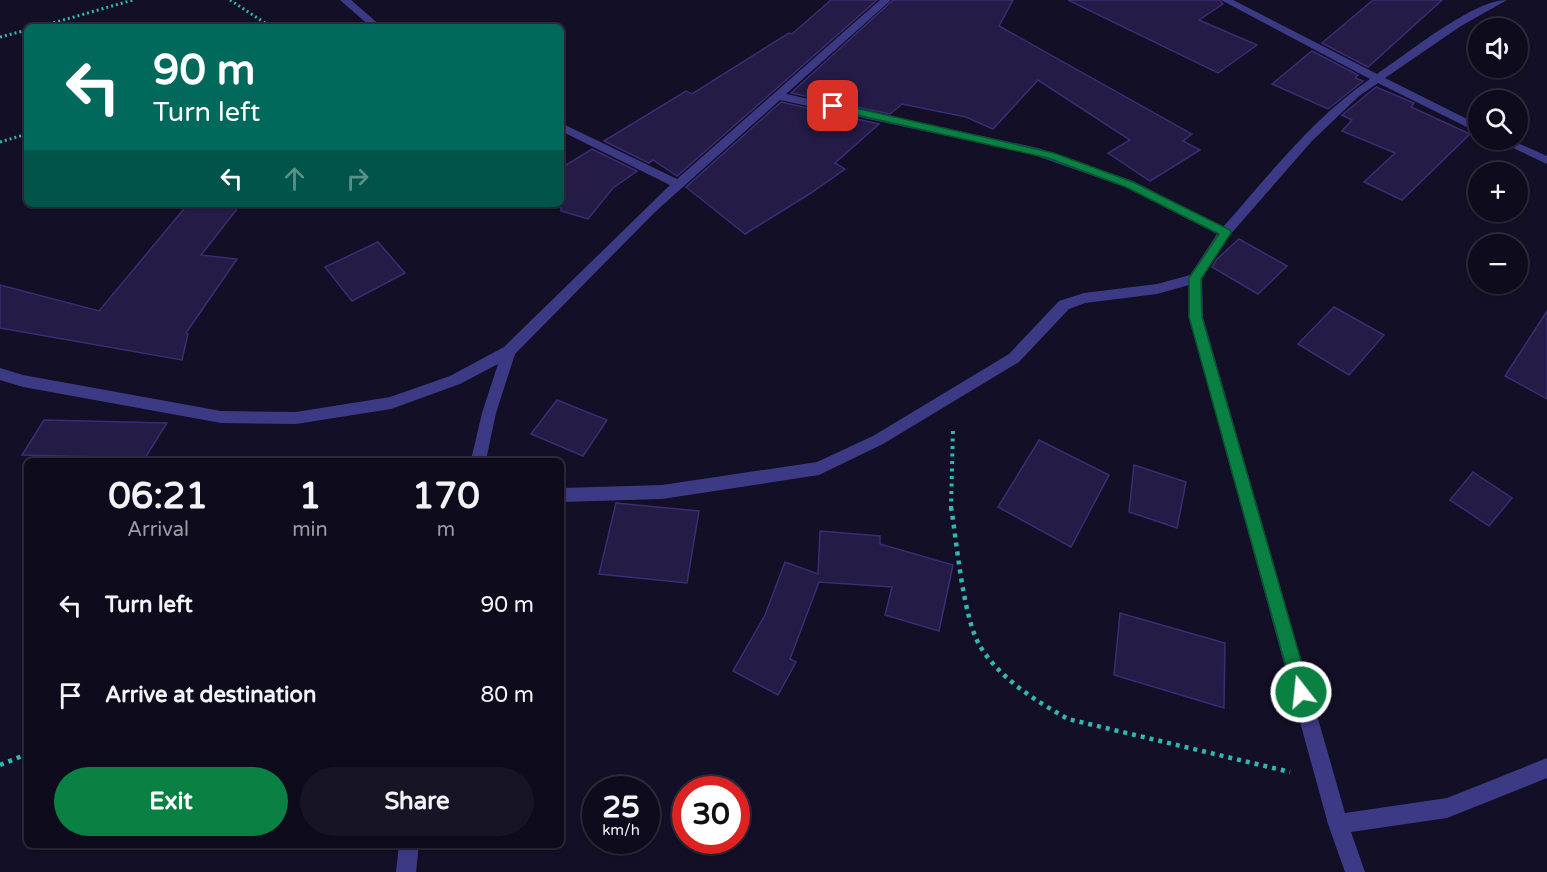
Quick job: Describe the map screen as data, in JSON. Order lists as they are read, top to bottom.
{
  "page": {
    "map_buttons": ["+", "−"],
    "turn": ["90 m", "Turn left"],
    "eta": [
      "06:21",
      "Arrival",
      "1",
      "min",
      "170",
      "m"
    ],
    "list": [
      {
        "name": "Turn left",
        "value": "90 m"
      },
      {
        "name": "Arrive at destination",
        "value": "80 m"
      }
    ],
    "buttons": ["Exit", "Share"],
    "speed": "25 km/h",
    "limit": "30"
  }
}
